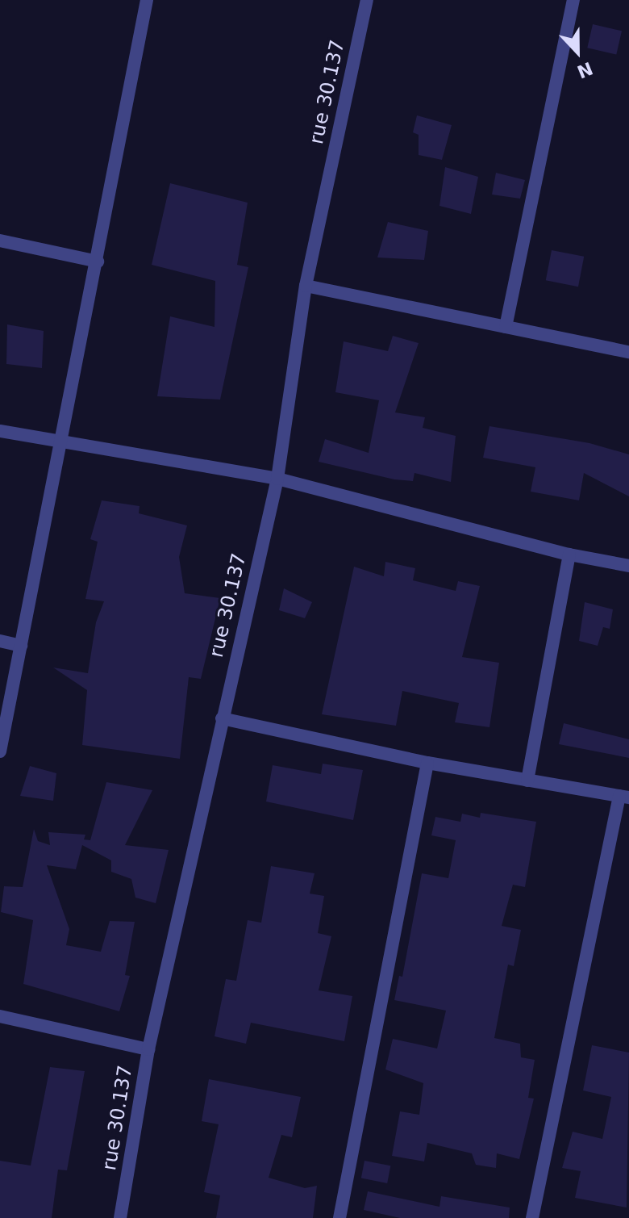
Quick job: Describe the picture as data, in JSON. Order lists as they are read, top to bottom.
{
  "streets": {
    "street": ["rue 30.137"]
  },
  "north": "bottom"
}
